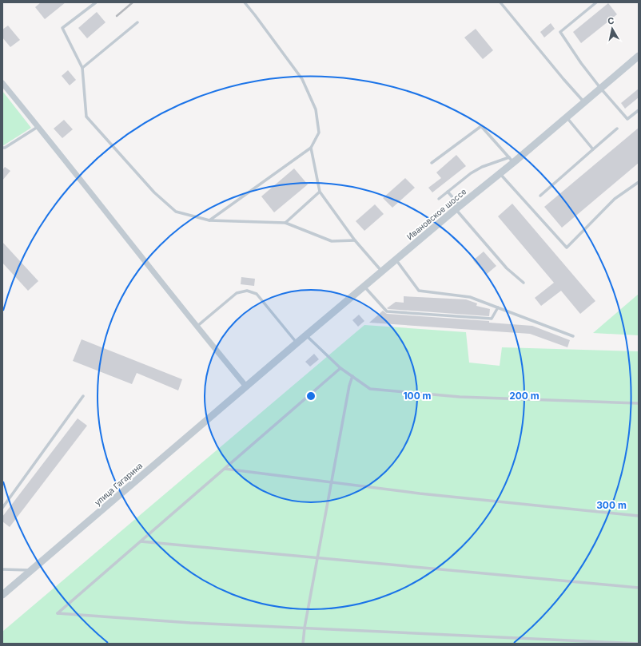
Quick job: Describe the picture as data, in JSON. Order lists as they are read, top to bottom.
{
  "streets": {
    "street": ["Ивановское шоссе", "улица Гагарина"]
  },
  "crossings": [
    ["Ивановское шоссе", "улица Гагарина"]
  ],
  "north": "top",
  "rings": ["100 m", "200 m", "300 m"]
}
